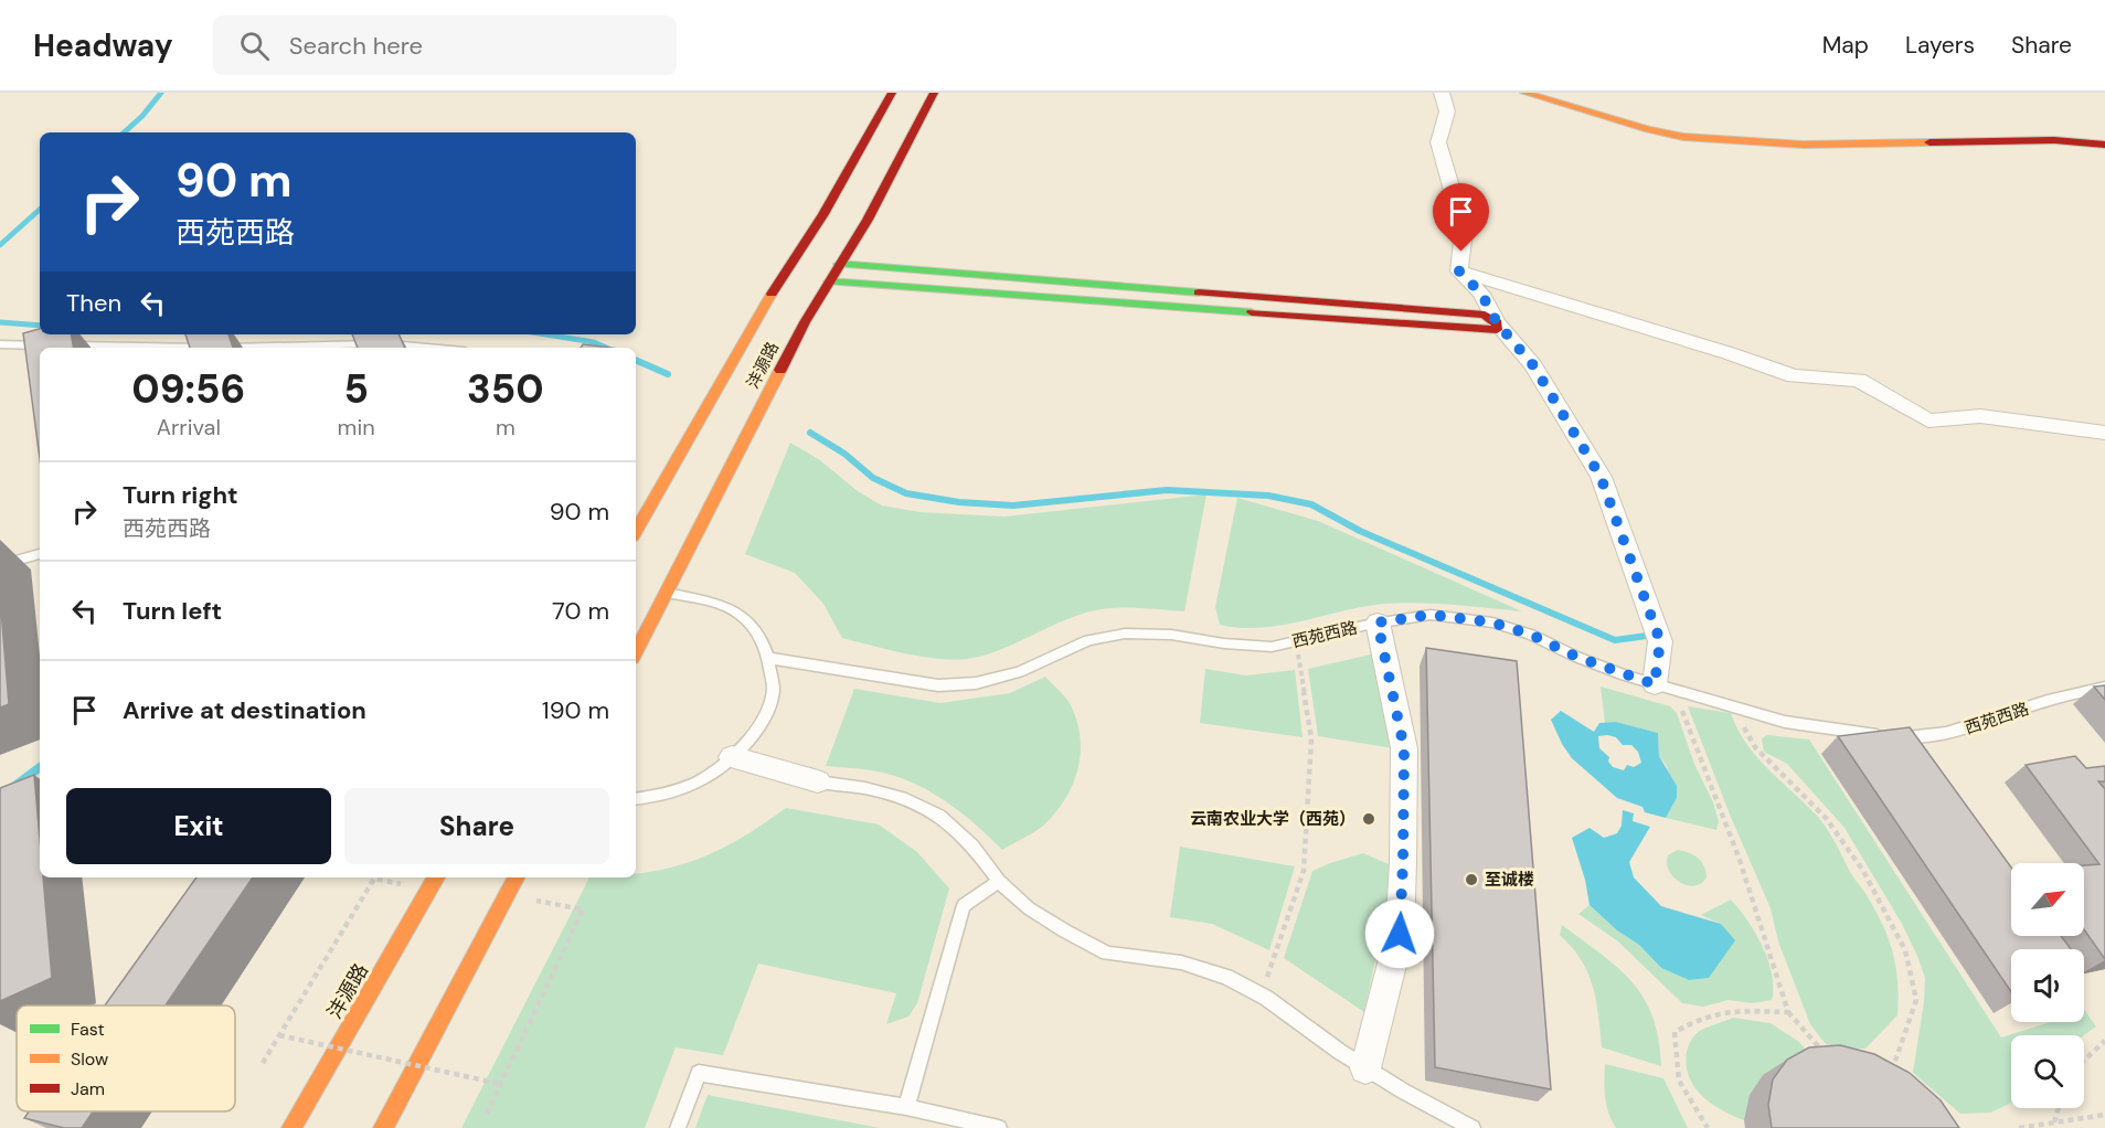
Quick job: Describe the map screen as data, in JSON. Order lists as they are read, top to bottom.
{
  "streets": {
    "main road": ["沣源路"],
    "lane": ["西苑西路"]
  },
  "places": ["云南农业大学（西苑）", "至诚楼"],
  "legend": ["Fast", "Slow", "Jam"],
  "north": "top right",
  "page": {
    "header": "Headway",
    "search": "Search here",
    "nav": ["Map", "Layers", "Share"],
    "turn": ["90 m", "西苑西路"],
    "then": "Then",
    "eta": [
      "09:56",
      "Arrival",
      "5",
      "min",
      "350",
      "m"
    ],
    "list": [
      {
        "name": "Turn right",
        "note": "西苑西路",
        "value": "90 m"
      },
      {
        "name": "Turn left",
        "value": "70 m"
      },
      {
        "name": "Arrive at destination",
        "value": "190 m"
      }
    ],
    "buttons": ["Exit", "Share"]
  }
}
